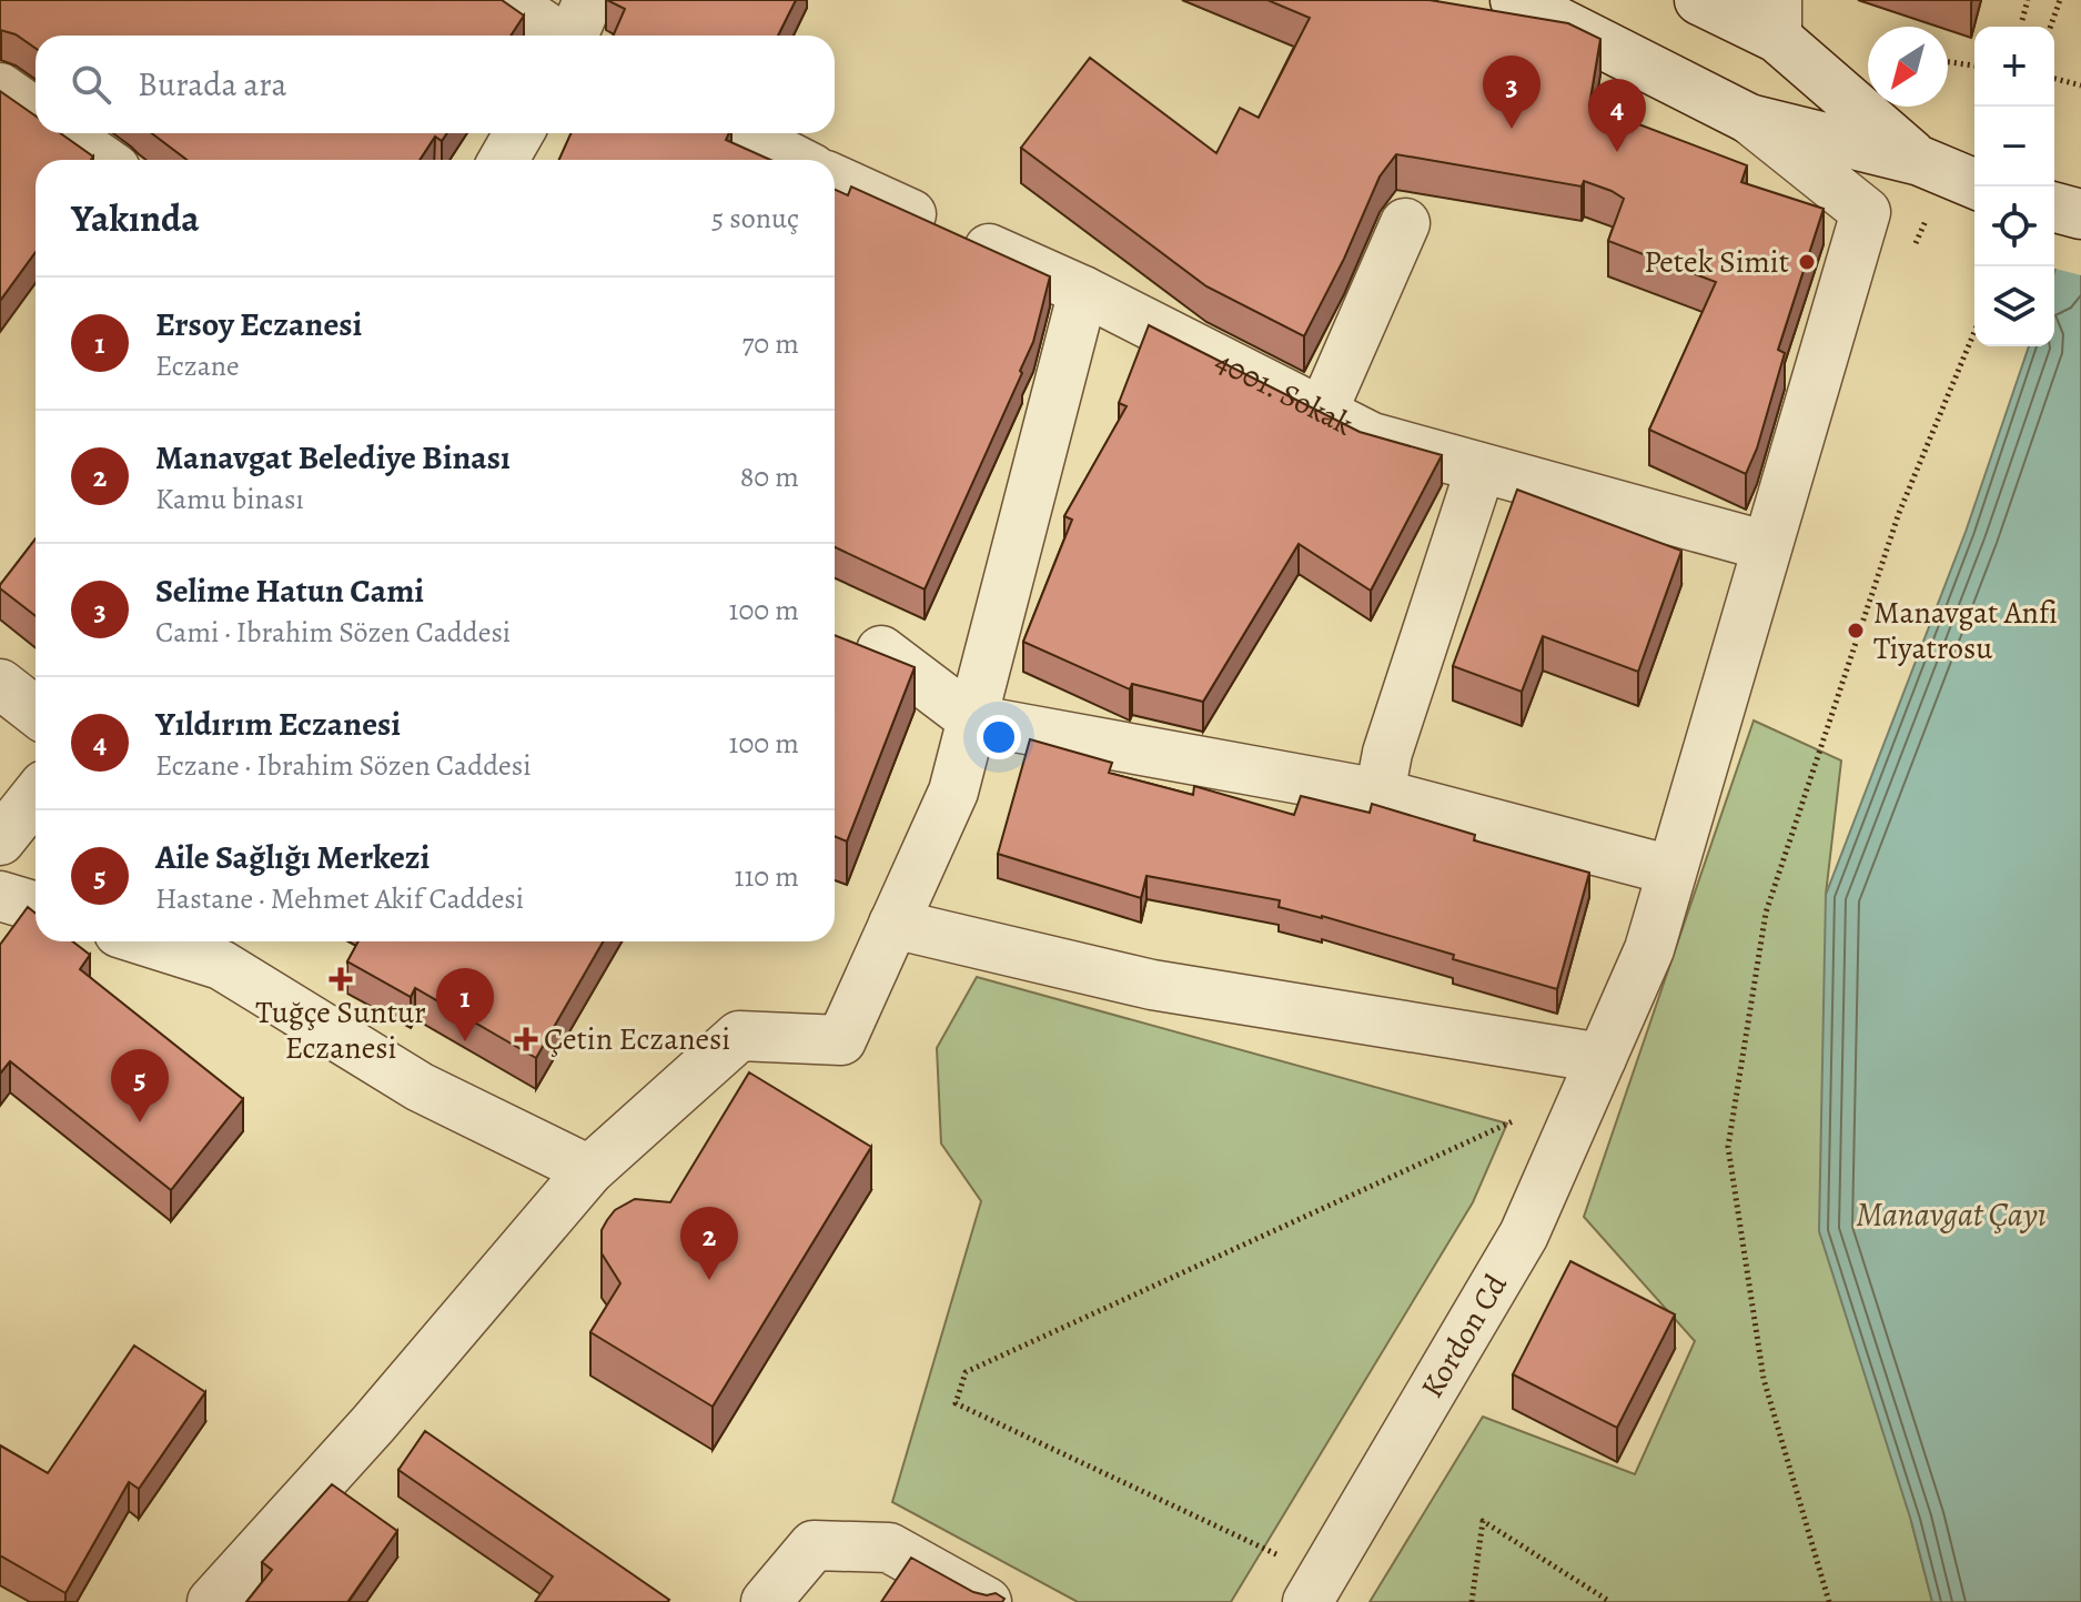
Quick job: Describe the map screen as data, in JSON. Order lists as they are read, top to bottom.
{
  "streets": {
    "street": ["4001. Sokak", "Kordon Cd"]
  },
  "crossings": [
    ["4001. Sokak", "Kordon Cd"]
  ],
  "water": ["Manavgat Çayı"],
  "places": {
    "other": ["Petek Simit", "Manavgat Anfi Tiyatrosu"],
    "health": ["Tuğçe Suntur Eczanesi", "Çetin Eczanesi"]
  },
  "north": "bottom left",
  "page": {
    "map_buttons": ["+", "−"],
    "search": "Burada ara",
    "pins": [
      "3",
      "4",
      "1",
      "5",
      "2"
    ],
    "heading": ["Yakında", "5 sonuç"],
    "list": [
      {
        "mark": "1",
        "name": "Ersoy Eczanesi",
        "note": "Eczane",
        "value": "70 m"
      },
      {
        "mark": "2",
        "name": "Manavgat Belediye Binası",
        "note": "Kamu binası",
        "value": "80 m"
      },
      {
        "mark": "3",
        "name": "Selime Hatun Cami",
        "note": "Cami · Ibrahim Sözen Caddesi",
        "value": "100 m"
      },
      {
        "mark": "4",
        "name": "Yıldırım Eczanesi",
        "note": "Eczane · Ibrahim Sözen Caddesi",
        "value": "100 m"
      },
      {
        "mark": "5",
        "name": "Aile Sağlığı Merkezi",
        "note": "Hastane · Mehmet Akif Caddesi",
        "value": "110 m"
      }
    ]
  }
}
